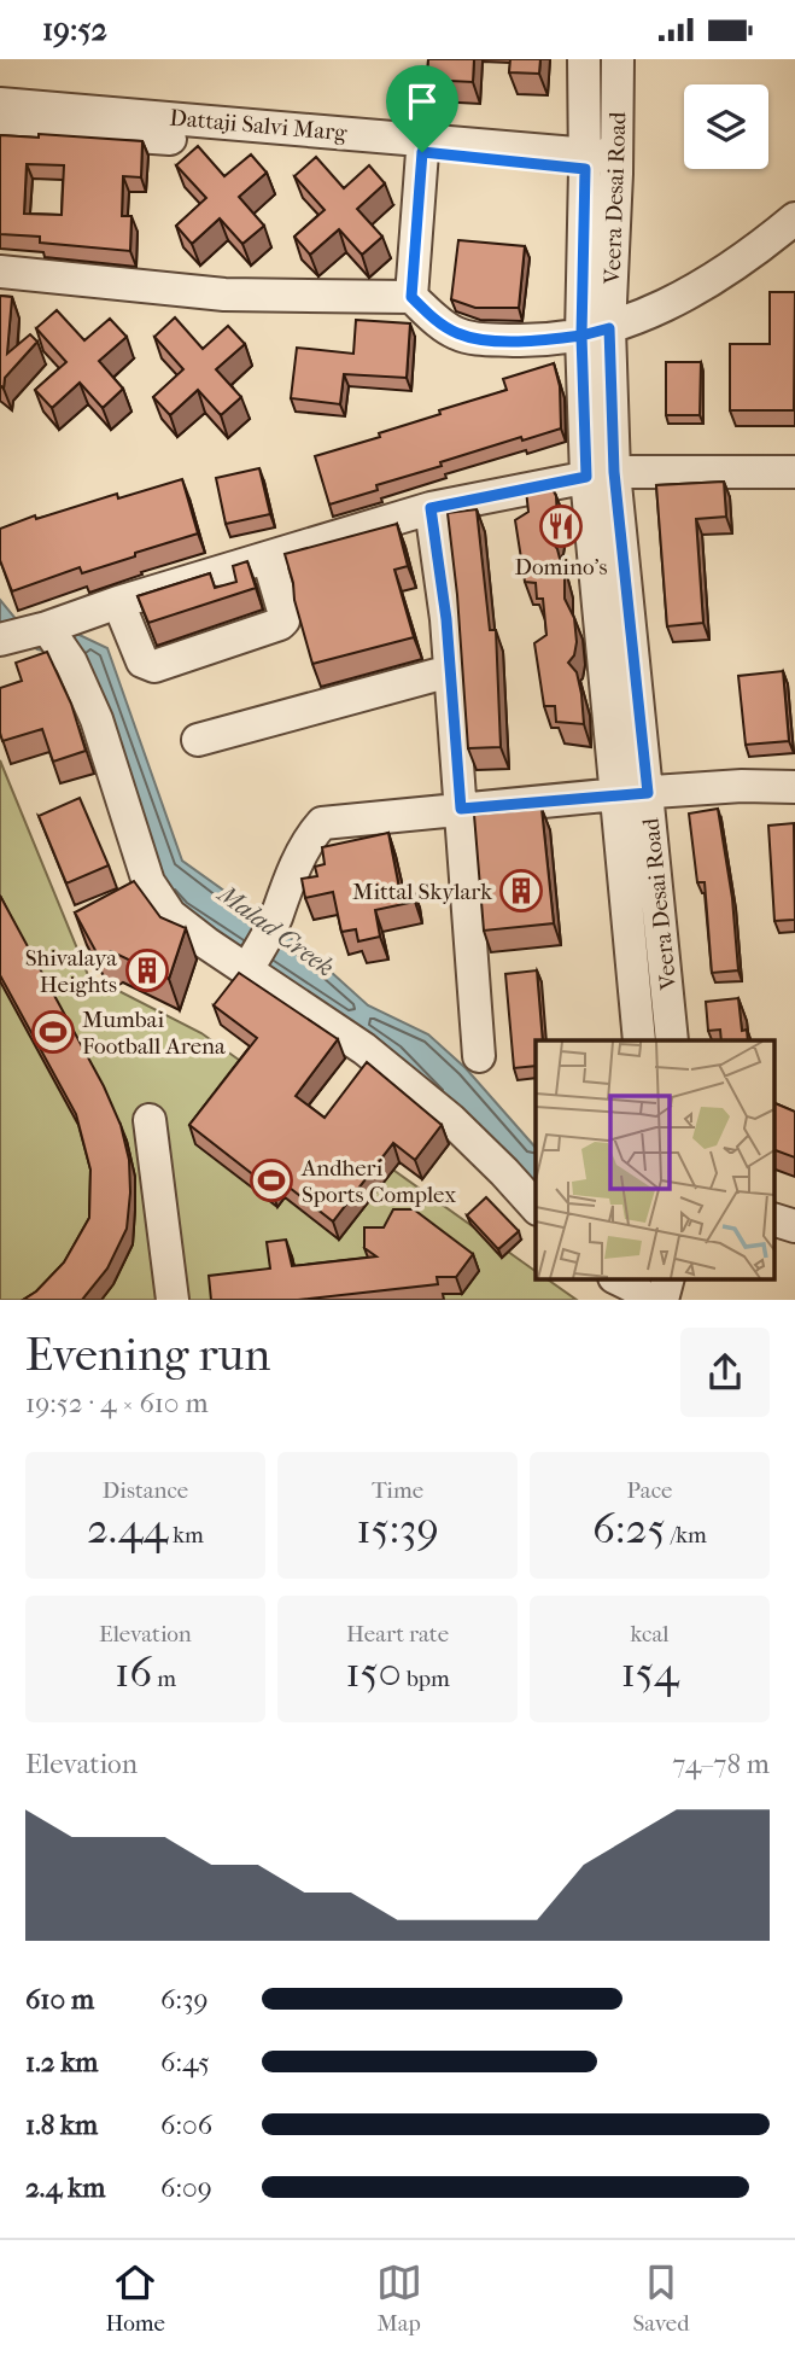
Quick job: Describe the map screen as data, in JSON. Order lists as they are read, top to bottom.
{
  "streets": {
    "street": ["Dattaji Salvi Marg", "Veera Desai Road"]
  },
  "crossings": [
    ["Dattaji Salvi Marg", "Veera Desai Road"]
  ],
  "water": ["Malad Creek"],
  "places": {
    "restaurant": ["Domino's"],
    "building": ["Mittal Skylark", "Shivalaya Heights"],
    "sports": ["Mumbai Football Arena", "Andheri Sports Complex"]
  },
  "page": {
    "status": "19:52",
    "heading": ["Evening run", "19:52 · 4 × 610 m"],
    "stats": [
      ["Distance", "2.44 km"],
      ["Time", "15:39"],
      ["Pace", "6:25 /km"],
      ["Elevation", "16 m"],
      ["Heart rate", "150 bpm"],
      ["kcal", "154"]
    ],
    "chart": ["Elevation", "74–78 m"],
    "list": [
      {
        "name": "610 m",
        "note": "6:39"
      },
      {
        "name": "1.2 km",
        "note": "6:45"
      },
      {
        "name": "1.8 km",
        "note": "6:06"
      },
      {
        "name": "2.4 km",
        "note": "6:09"
      }
    ],
    "tabs": ["Home", "Map", "Saved"]
  }
}
